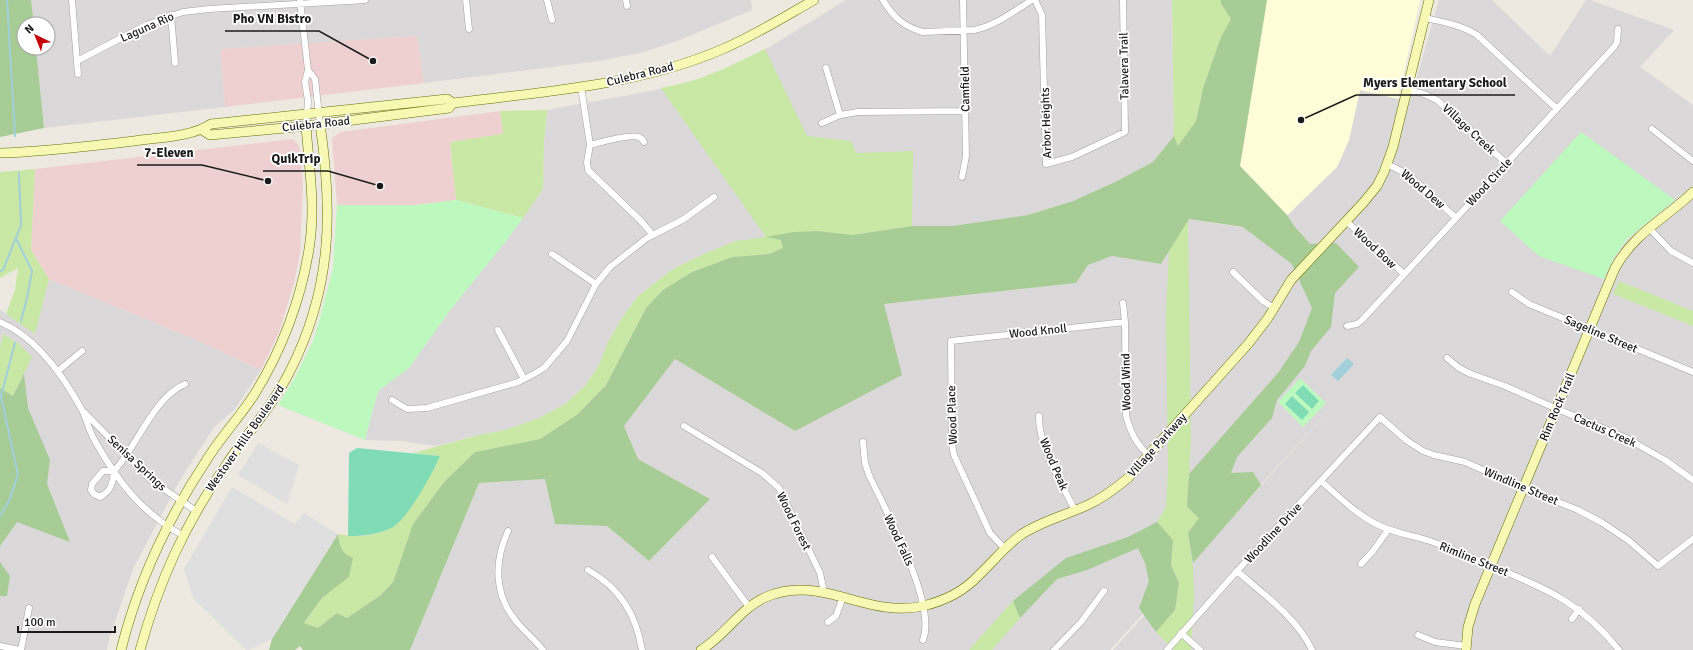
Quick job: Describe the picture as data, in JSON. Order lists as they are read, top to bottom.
{
  "streets": {
    "main road": [
      "Culebra Road",
      "Rim Rock Trail",
      "Westover Hills Boulevard",
      "Village Parkway"
    ],
    "street": [
      "Laguna Rio",
      "Talavera Trail",
      "Camfield",
      "Arbor Heights",
      "Village Creek",
      "Wood Circle",
      "Wood Dew",
      "Wood Bow",
      "Wood Knoll",
      "Sageline Street",
      "Wood Wind",
      "Wood Place",
      "Cactus Creek",
      "Senisa Springs",
      "Wood Peak",
      "Windline Street",
      "Wood Forest",
      "Woodline Drive",
      "Wood Falls",
      "Rimline Street"
    ]
  },
  "crossings": [
    ["Talavera Trail", "Arbor Heights"],
    ["Culebra Road", "Westover Hills Boulevard"],
    ["Village Creek", "Wood Circle"],
    ["Village Creek", "Village Parkway"],
    ["Wood Circle", "Wood Dew"],
    ["Wood Circle", "Wood Bow"],
    ["Wood Dew", "Village Parkway"],
    ["Wood Bow", "Village Parkway"],
    ["Wood Knoll", "Wood Wind"],
    ["Wood Knoll", "Wood Place"],
    ["Sageline Street", "Rim Rock Trail"],
    ["Wood Wind", "Village Parkway"],
    ["Rim Rock Trail", "Cactus Creek"],
    ["Rim Rock Trail", "Windline Street"],
    ["Rim Rock Trail", "Rimline Street"],
    ["Wood Place", "Village Parkway"],
    ["Westover Hills Boulevard", "Senisa Springs"],
    ["Village Parkway", "Wood Peak"],
    ["Village Parkway", "Wood Forest"],
    ["Village Parkway", "Wood Falls"],
    ["Windline Street", "Woodline Drive"],
    ["Woodline Drive", "Rimline Street"]
  ],
  "places": [
    "Pho VN Bistro",
    "Myers Elementary School",
    "7-Eleven",
    "QuikTrip"
  ],
  "scale_bar": "100 m",
  "north": "top left"
}
